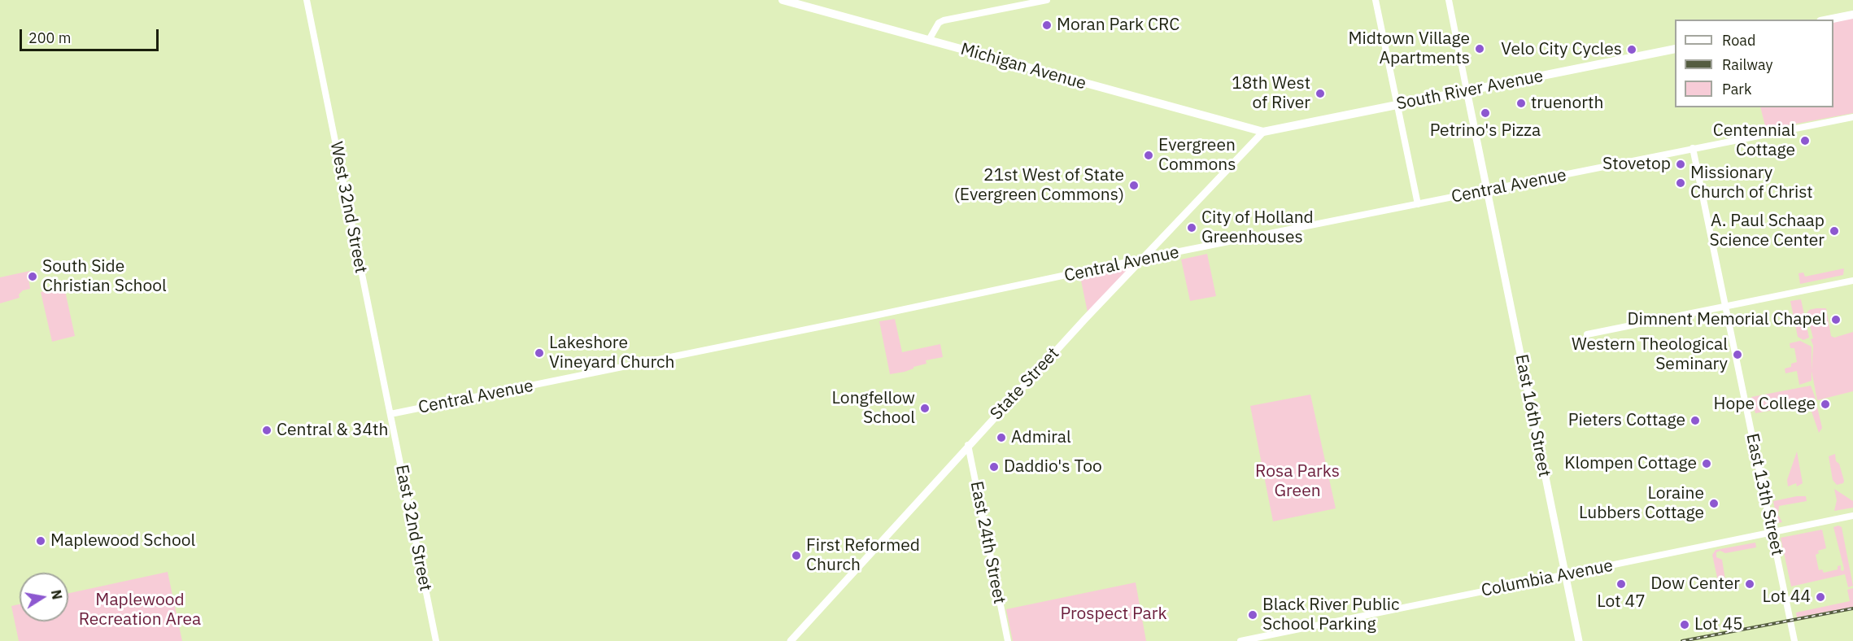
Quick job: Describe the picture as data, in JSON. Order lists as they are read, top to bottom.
{
  "streets": {
    "main road": [
      "Michigan Avenue",
      "South River Avenue",
      "State Street",
      "East 16th Street"
    ],
    "street": [
      "Central Avenue",
      "West 32nd Street",
      "East 13th Street",
      "East 32nd Street",
      "East 24th Street",
      "Columbia Avenue"
    ]
  },
  "crossings": [
    ["Michigan Avenue", "South River Avenue"],
    ["Michigan Avenue", "State Street"],
    ["South River Avenue", "State Street"],
    ["South River Avenue", "East 16th Street"],
    ["Central Avenue", "West 32nd Street"],
    ["Central Avenue", "State Street"],
    ["Central Avenue", "East 16th Street"],
    ["Central Avenue", "East 13th Street"],
    ["Central Avenue", "East 32nd Street"],
    ["West 32nd Street", "East 32nd Street"],
    ["State Street", "East 24th Street"],
    ["East 16th Street", "Columbia Avenue"],
    ["East 13th Street", "Columbia Avenue"]
  ],
  "parks": ["Rosa Parks Green", "Maplewood Recreation Area", "Prospect Park"],
  "places": [
    "Moran Park CRC",
    "Midtown Village Apartments",
    "Velo City Cycles",
    "18th West of River",
    "truenorth",
    "Petrino's Pizza",
    "Centennial Cottage",
    "Evergreen Commons",
    "Stovetop",
    "Missionary Church of Christ",
    "21st West of State (Evergreen Commons)",
    "City of Holland Greenhouses",
    "A. Paul Schaap Science Center",
    "South Side Christian School",
    "Dimnent Memorial Chapel",
    "Lakeshore Vineyard Church",
    "Western Theological Seminary",
    "Hope College",
    "Longfellow School",
    "Pieters Cottage",
    "Central & 34th",
    "Admiral",
    "Klompen Cottage",
    "Daddio's Too",
    "Loraine Lubbers Cottage",
    "Maplewood School",
    "First Reformed Church",
    "Lot 47",
    "Dow Center",
    "Lot 44",
    "Black River Public School Parking",
    "Lot 45"
  ],
  "legend": ["Road", "Railway", "Park"],
  "scale_bar": "200 m",
  "north": "right"
}
